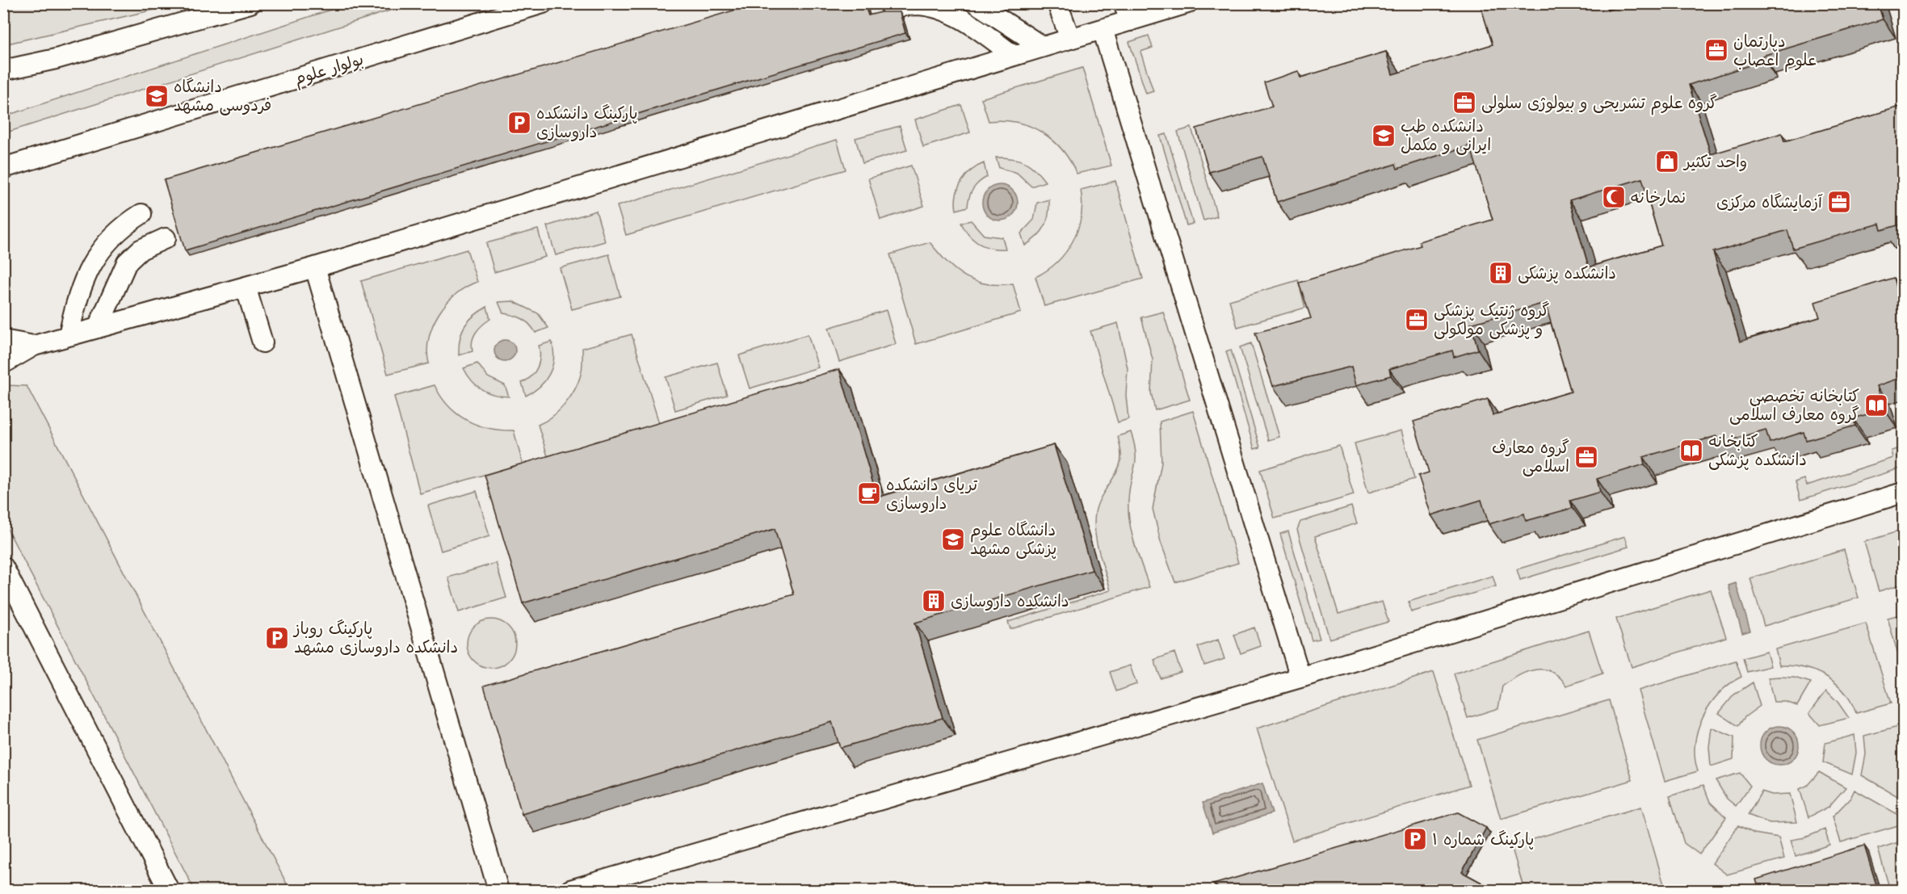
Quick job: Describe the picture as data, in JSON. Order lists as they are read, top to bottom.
{
  "streets": {
    "lane": ["بولوار علوم"]
  },
  "places": {
    "office": [
      "دپارتمان علوم اعصاب",
      "گروه علوم تشریحی و بیولوژی سلولی",
      "آزمایشگاه مرکزی",
      "گروه ژنتیک پزشکی و پزشکی مولکولی",
      "گروه معارف اسلامی"
    ],
    "school or university": ["دانشگاه فردوسی مشهد", "دانشکده طب ایرانی و مکمل", "دانشگاه علوم پزشکی مشهد"],
    "parking": ["پارکینگ دانشکده داروسازی", "پارکینگ روباز دانشکده داروسازی مشهد", "پارکینگ شماره ۱"],
    "shop": ["واحد تکثیر"],
    "mosque": ["نمارخانه"],
    "building": ["دانشکده پزشکی", "دانشکده داروسازی"],
    "library": ["کتابخانه تخصصی گروه معارف اسلامی", "کتابخانه دانشکده پزشکی"],
    "cafe": ["تریای دانشکده داروسازی"]
  }
}
